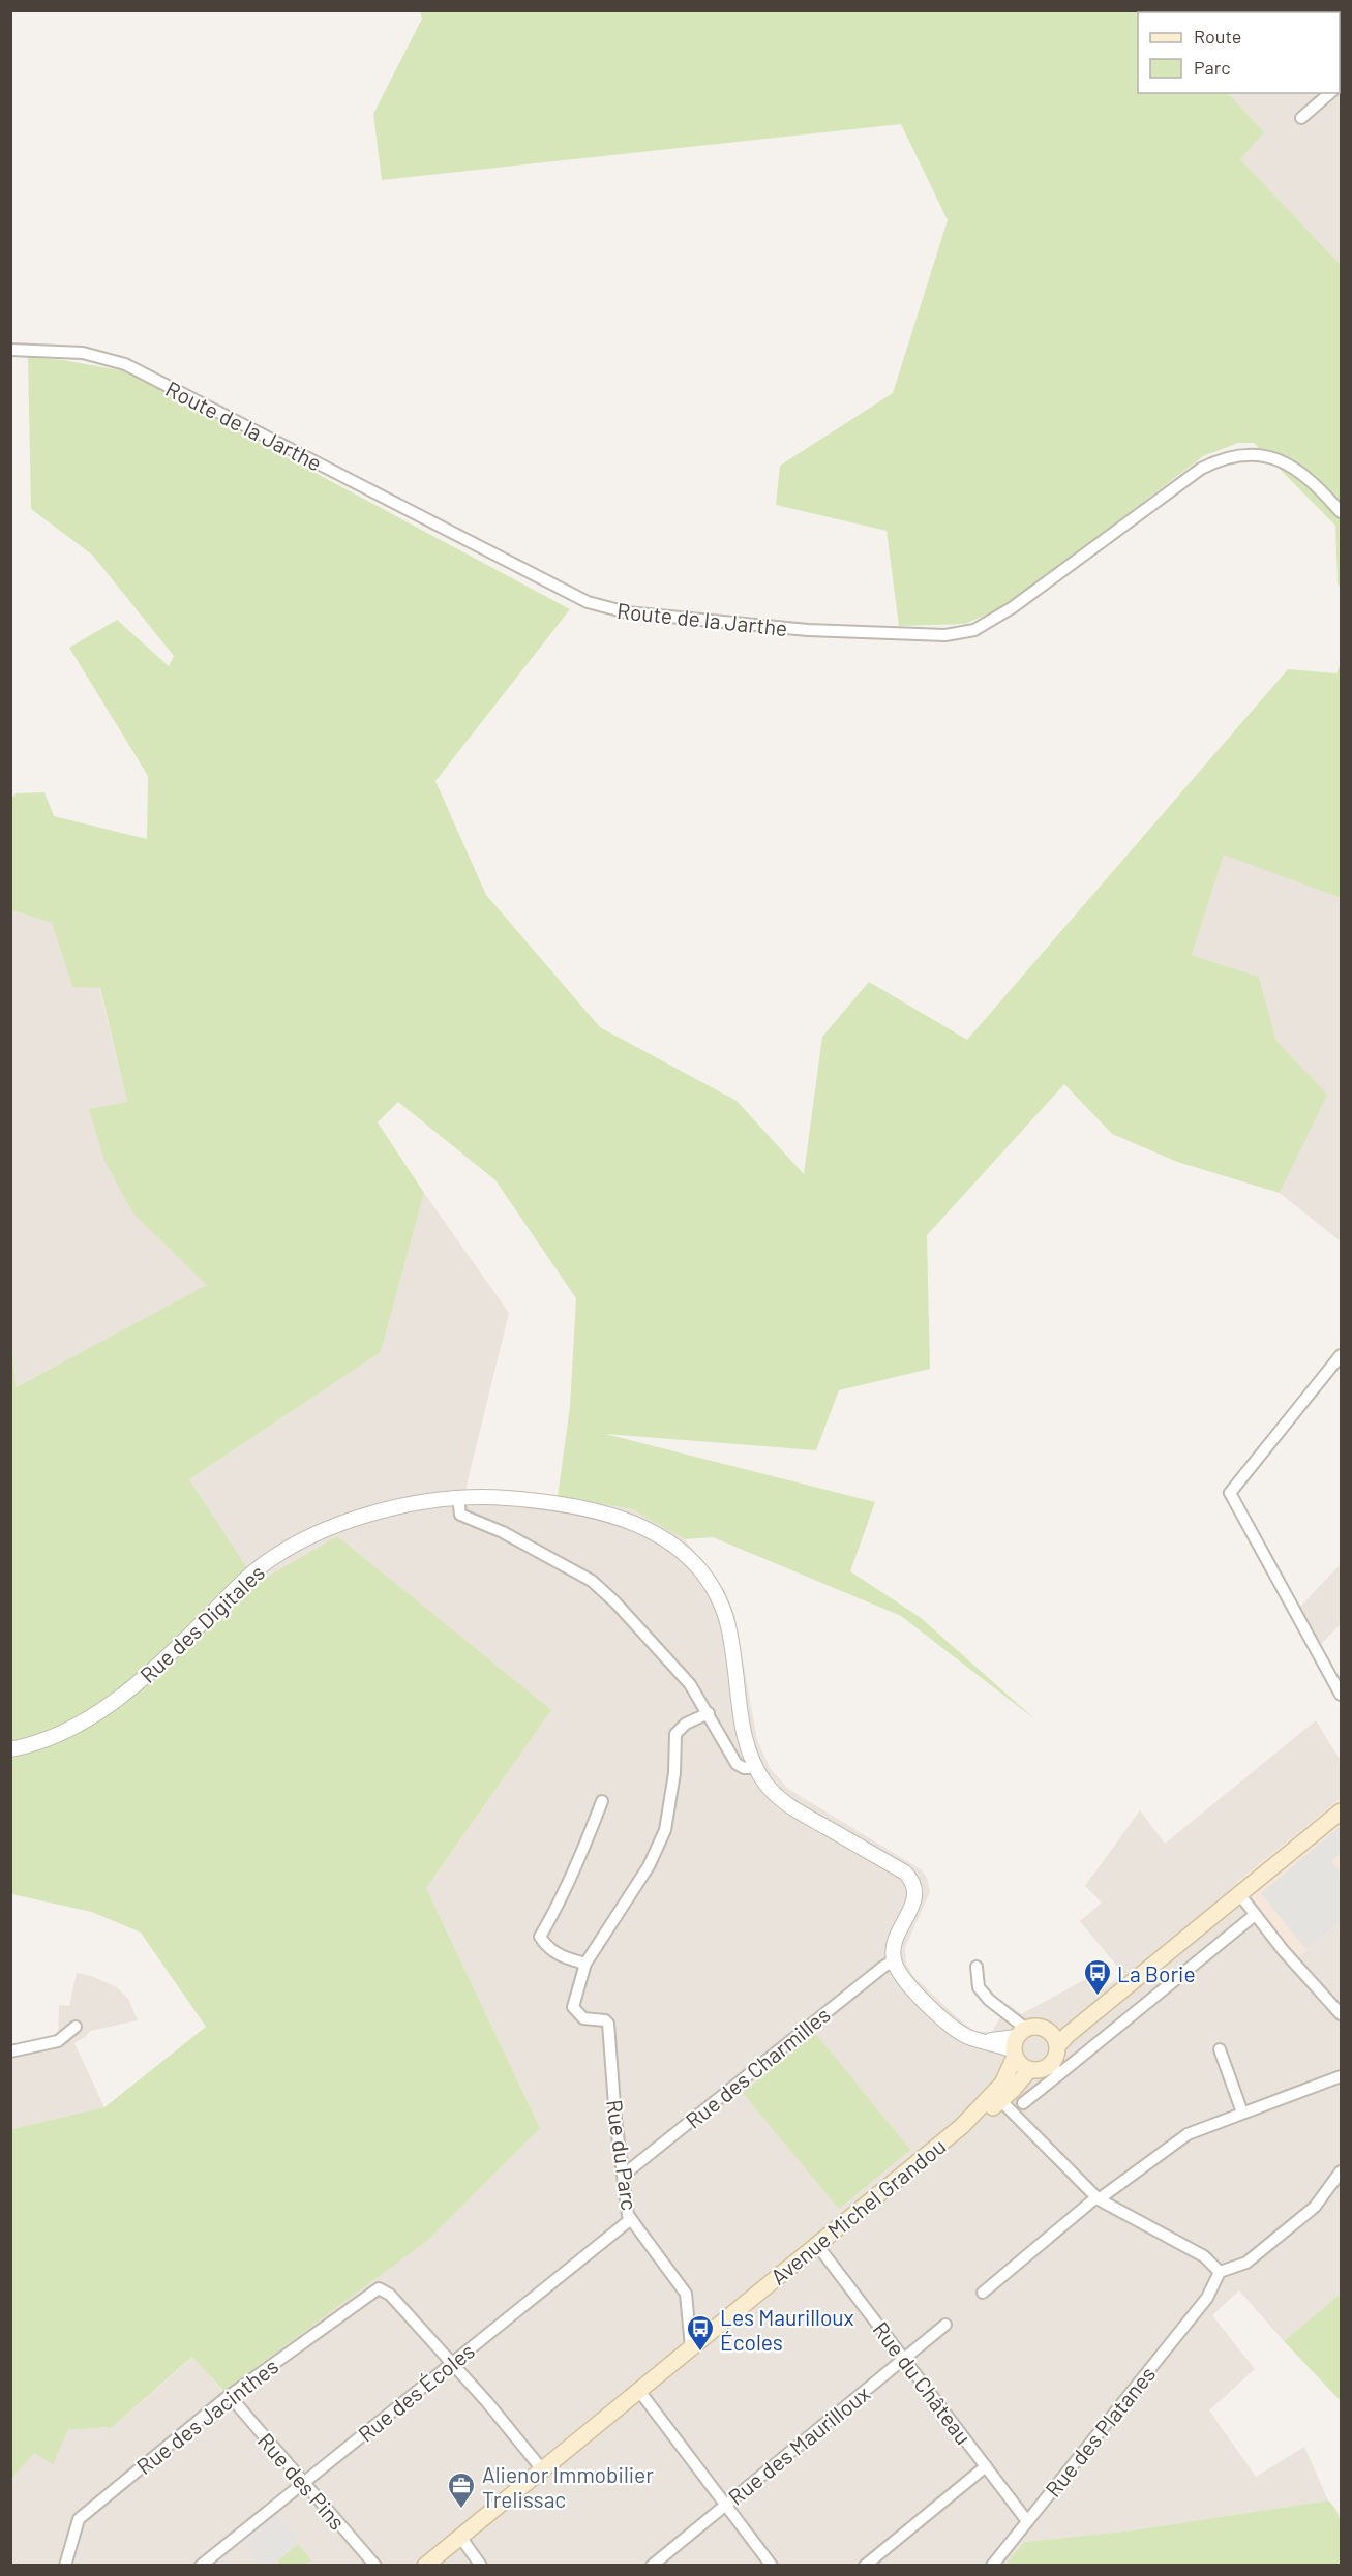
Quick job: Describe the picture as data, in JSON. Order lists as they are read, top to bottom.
{
  "streets": {
    "main road": ["Avenue Michel Grandou"],
    "street": [
      "Route de la Jarthe",
      "Rue des Digitales",
      "Rue des Charmilles",
      "Rue du Parc",
      "Rue du Château",
      "Rue des Écoles",
      "Rue des Jacinthes",
      "Rue des Platanes",
      "Rue des Maurilloux",
      "Rue des Pins"
    ]
  },
  "crossings": [
    ["Rue des Digitales", "Rue des Charmilles"],
    ["Rue des Charmilles", "Rue du Parc"],
    ["Rue du Parc", "Avenue Michel Grandou"],
    ["Rue du Parc", "Rue des Écoles"],
    ["Avenue Michel Grandou", "Rue du Château"],
    ["Rue du Château", "Rue des Platanes"],
    ["Rue du Château", "Rue des Maurilloux"],
    ["Rue des Écoles", "Rue des Jacinthes"],
    ["Rue des Écoles", "Rue des Pins"],
    ["Rue des Jacinthes", "Rue des Pins"]
  ],
  "places": {
    "bus stop": ["La Borie", "Les Maurilloux Écoles"],
    "office": ["Alienor Immobilier Trelissac"]
  },
  "legend": ["Route", "Parc"]
}
